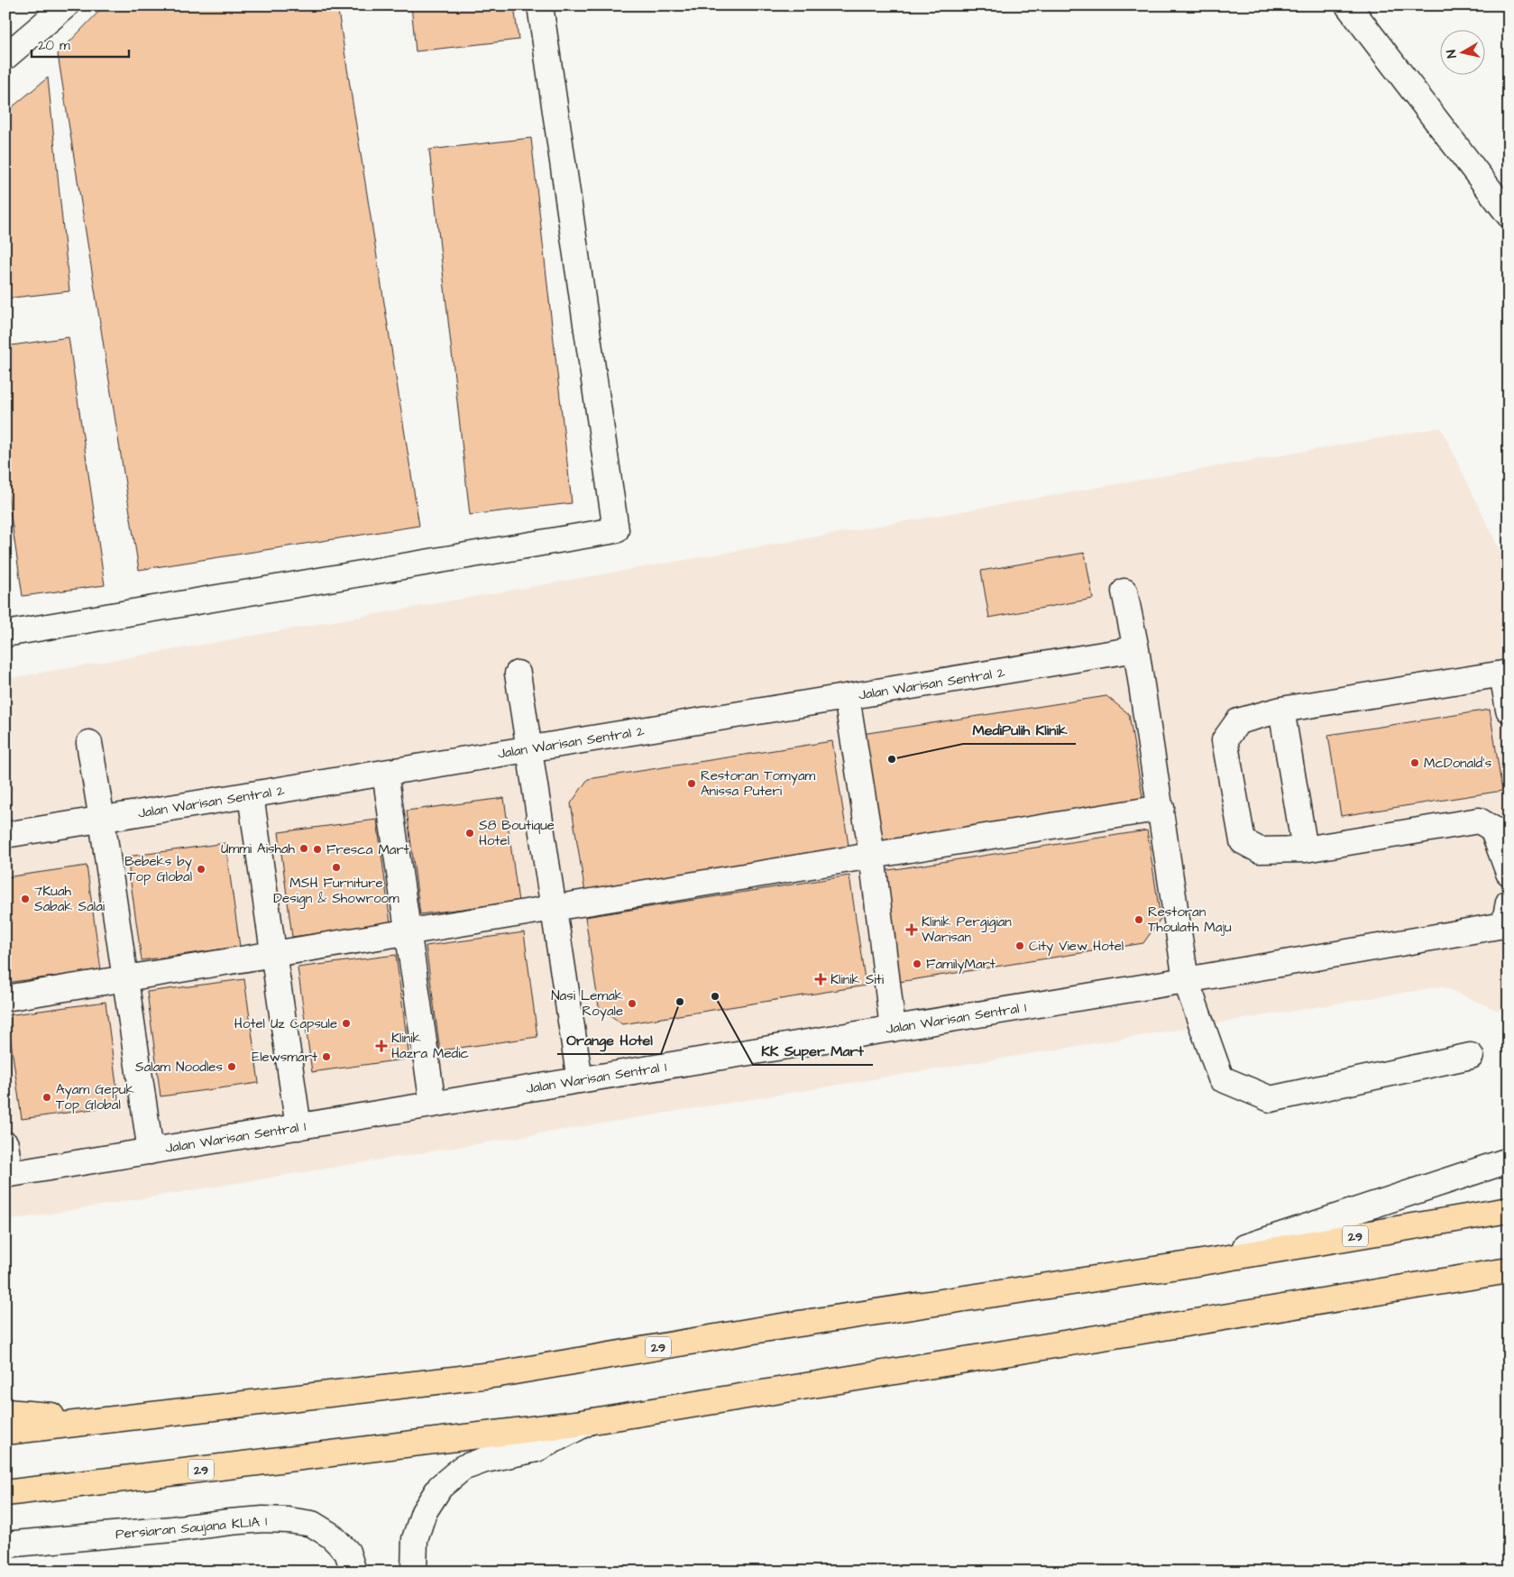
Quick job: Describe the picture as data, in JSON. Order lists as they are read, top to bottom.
{
  "streets": {
    "highway": ["29"],
    "street": ["Jalan Warisan Sentral 2", "Jalan Warisan Sentral 1", "Persiaran Saujana KLIA 1"]
  },
  "places": {
    "other": [
      "MediPulih Klinik",
      "McDonald's",
      "Restoran Tomyam Anissa Puteri",
      "S8 Boutique Hotel",
      "Ummi Aishah",
      "Fresca Mart",
      "MSH Furniture Design & Showroom",
      "Bebeks by Top Global",
      "7Kuah Sabak Salai",
      "Restoran Thoulath Maju",
      "City View Hotel",
      "FamilyMart",
      "KK Super Mart",
      "Orange Hotel",
      "Nasi Lemak Royale",
      "Hotel Uz Capsule",
      "Elewsmart",
      "Salam Noodles",
      "Ayam Gepuk Top Global"
    ],
    "health": ["Klinik Pergigian Warisan", "Klinik Siti", "Klinik Hazra Medic"]
  },
  "scale_bar": "20 m",
  "north": "left"
}
